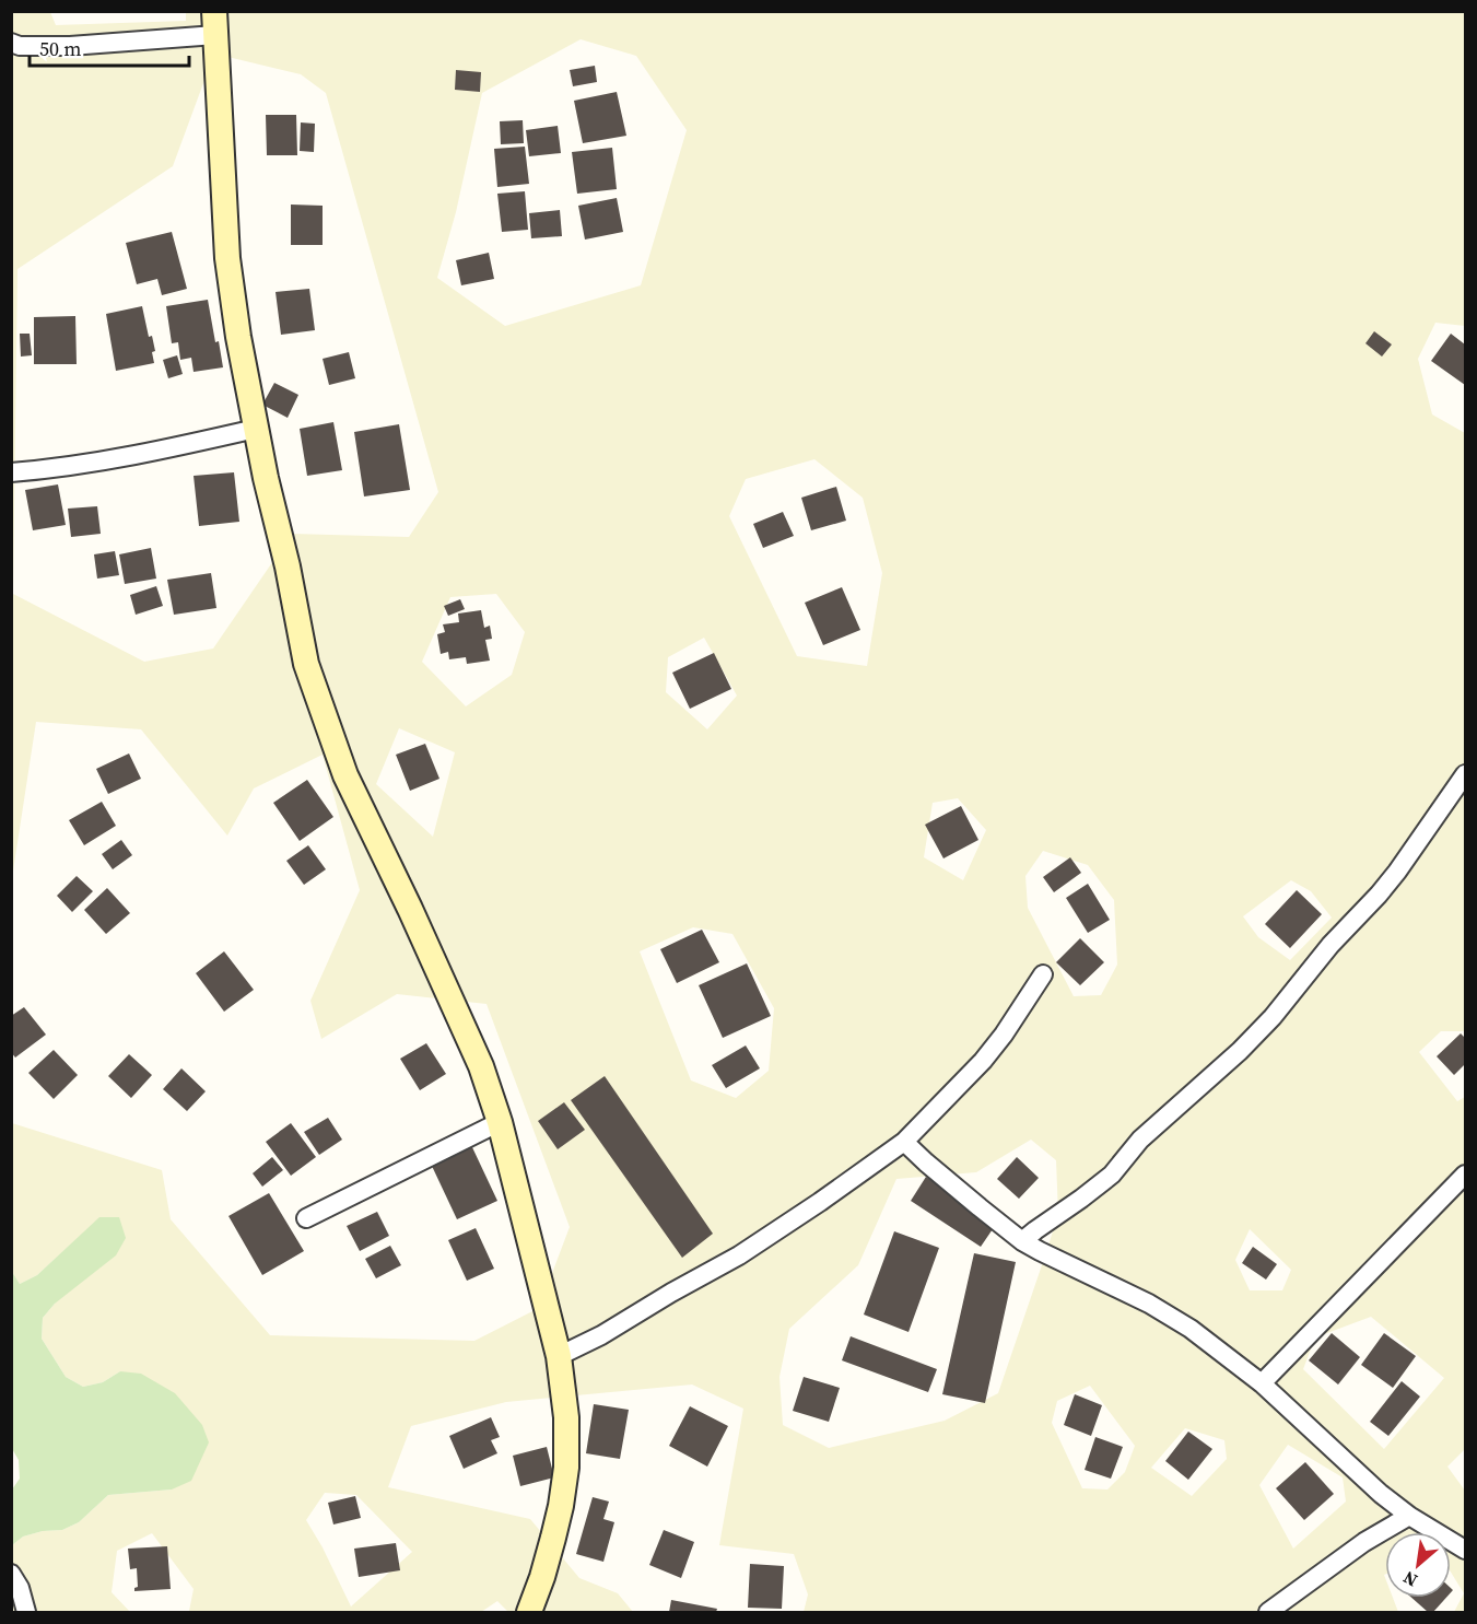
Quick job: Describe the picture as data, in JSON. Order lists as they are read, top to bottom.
{
  "scale_bar": "50 m",
  "north": "bottom left"
}
